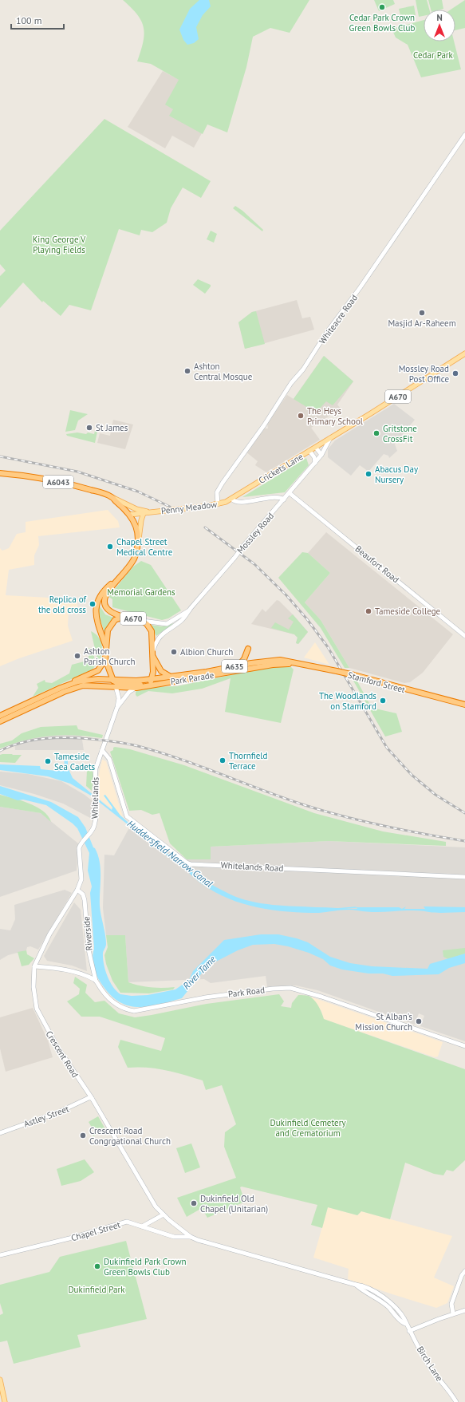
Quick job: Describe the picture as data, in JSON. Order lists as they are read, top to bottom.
{
  "streets": {
    "highway": [
      "A670",
      "A6043",
      "A635",
      "Park Parade",
      "Stamford Street"
    ],
    "main road": [
      "Whiteacre Road",
      "Crickets Lane",
      "Penny Meadow",
      "Mossley Road",
      "Beaufort Road",
      "Whitelands",
      "Whitelands Road",
      "Riverside",
      "Park Road",
      "Crescent Road",
      "Astley Street",
      "Chapel Street",
      "Birch Lane"
    ]
  },
  "crossings": [
    ["Whiteacre Road", "Penny Meadow"],
    ["A670", "Crickets Lane"],
    ["A670", "A6043"],
    ["A670", "Penny Meadow"],
    ["A670", "Mossley Road"],
    ["A670", "Park Parade"],
    ["Crickets Lane", "Penny Meadow"],
    ["Crickets Lane", "Mossley Road"],
    ["A6043", "Penny Meadow"],
    ["Mossley Road", "Beaufort Road"],
    ["Mossley Road", "Park Parade"],
    ["A635", "Park Parade"],
    ["Park Parade", "Stamford Street"],
    ["Park Parade", "Whitelands"],
    ["Whitelands", "Whitelands Road"],
    ["Whitelands", "Crescent Road"],
    ["Riverside", "Park Road"],
    ["Riverside", "Crescent Road"],
    ["Crescent Road", "Astley Street"],
    ["Crescent Road", "Chapel Street"],
    ["Crescent Road", "Birch Lane"],
    ["Chapel Street", "Birch Lane"]
  ],
  "water": ["Huddersfield Narrow Canal", "River Tame"],
  "parks": [
    "Cedar Park",
    "King George V Playing Fields",
    "Memorial Gardens",
    "Dukinfield Cemetery and Crematorium",
    "Dukinfield Park"
  ],
  "places": [
    "Cedar Park Crown Green Bowls Club",
    "Masjid Ar-Raheem",
    "Ashton Central Mosque",
    "Mossley Road Post Office",
    "The Heys Primary School",
    "St James",
    "Gritstone CrossFit",
    "Abacus Day Nursery",
    "Chapel Street Medical Centre",
    "Replica of the old cross",
    "Tameside College",
    "Albion Church",
    "Ashton Parish Church",
    "The Woodlands on Stamford",
    "Thornfield Terrace",
    "Tameside Sea Cadets",
    "St Alban's Mission Church",
    "Crescent Road Congrgational Church",
    "Dukinfield Old Chapel (Unitarian)",
    "Dukinfield Park Crown Green Bowls Club"
  ],
  "scale_bar": "100 m",
  "north": "top"
}
